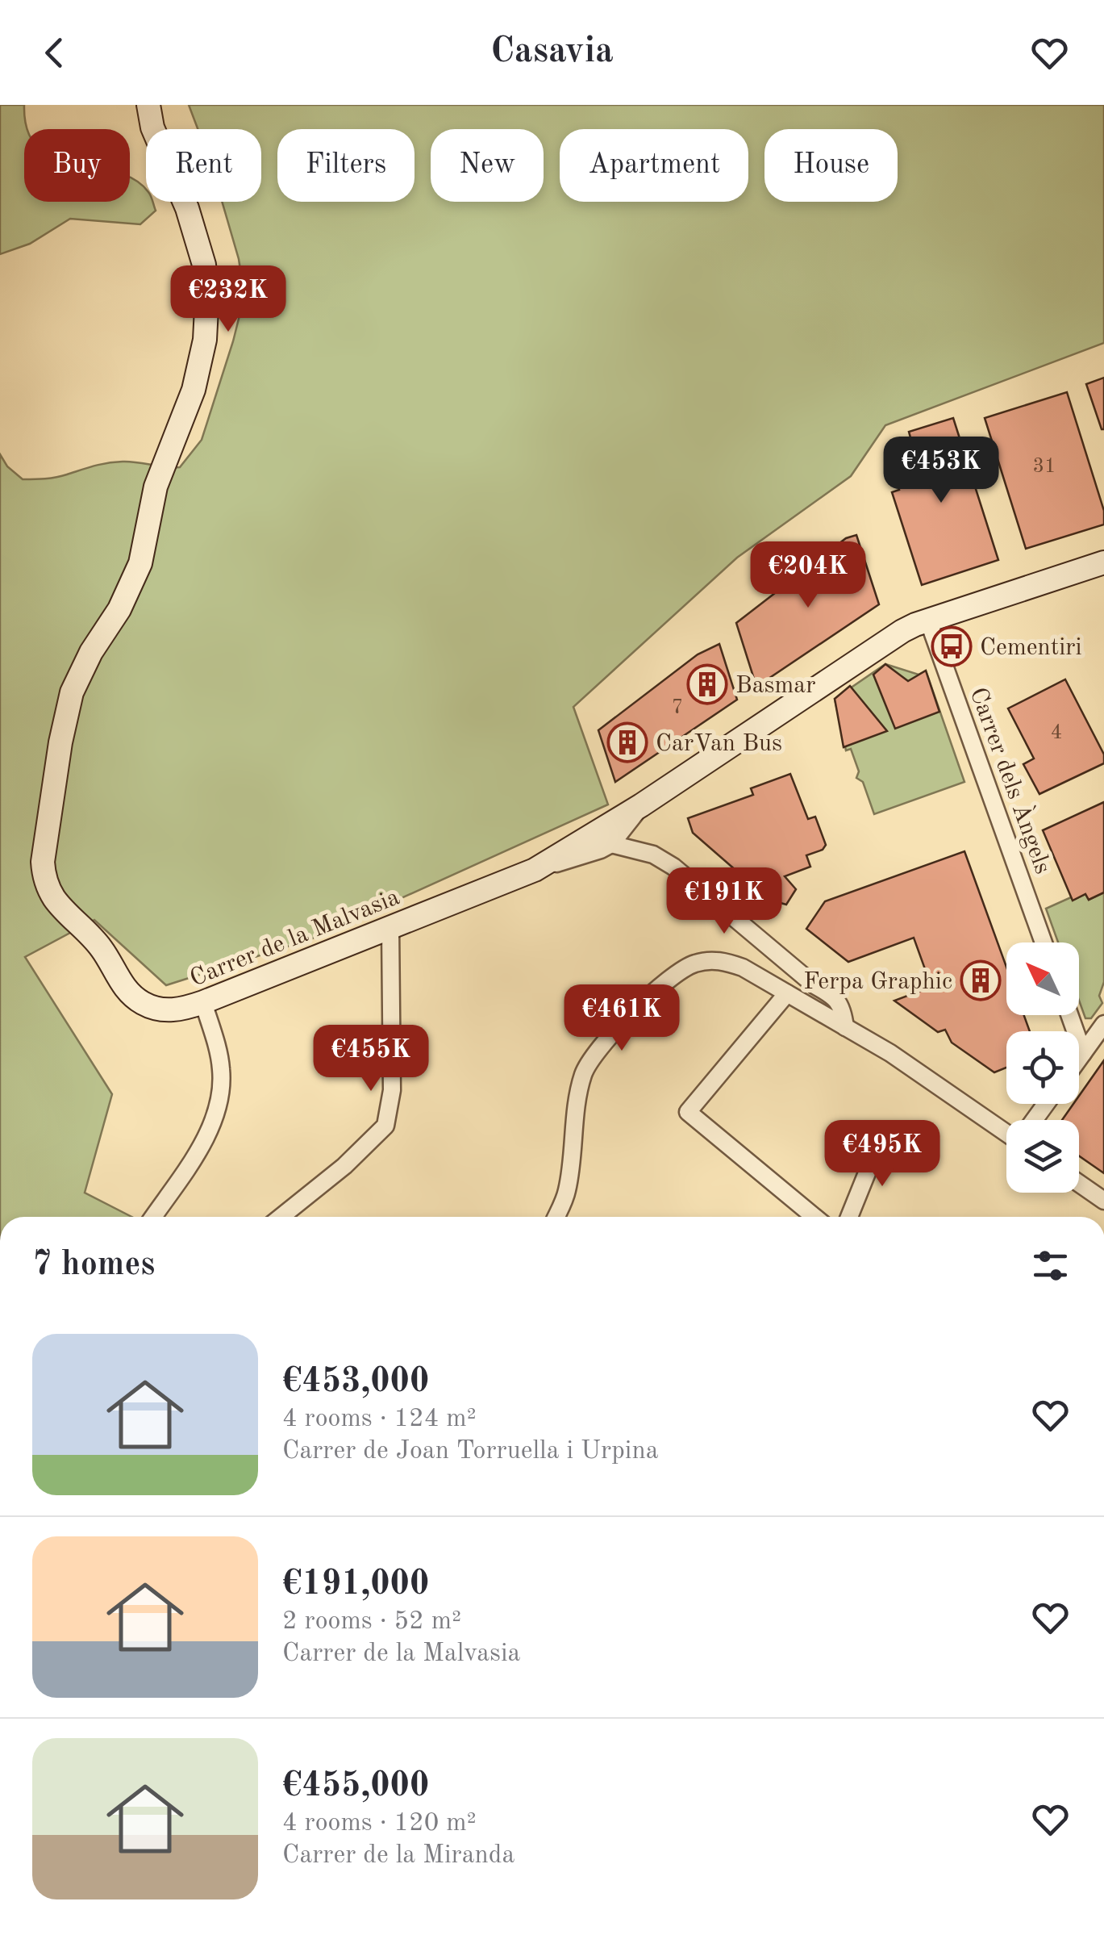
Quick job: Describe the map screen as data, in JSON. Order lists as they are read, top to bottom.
{
  "streets": {
    "street": ["Carrer dels Àngels", "Carrer de la Malvasia"]
  },
  "places": {
    "bus stop": ["Cementiri"],
    "building": ["Basmar", "CarVan Bus", "Ferpa Graphic"]
  },
  "house_numbers": ["31", "7", "4"],
  "north": "top left",
  "page": {
    "header": "Casavia",
    "chip": [
      "Buy",
      "Rent",
      "Filters",
      "New",
      "Apartment",
      "House"
    ],
    "price": [
      "€232K",
      "€453K",
      "€204K",
      "€191K",
      "€461K",
      "€455K",
      "€495K"
    ],
    "heading": "7 homes",
    "list": [
      {
        "name": "€453,000",
        "note": "4 rooms · 124 m² · Carrer de Joan Torruella i Urpina"
      },
      {
        "name": "€191,000",
        "note": "2 rooms · 52 m² · Carrer de la Malvasia"
      },
      {
        "name": "€455,000",
        "note": "4 rooms · 120 m² · Carrer de la Miranda"
      }
    ]
  }
}
